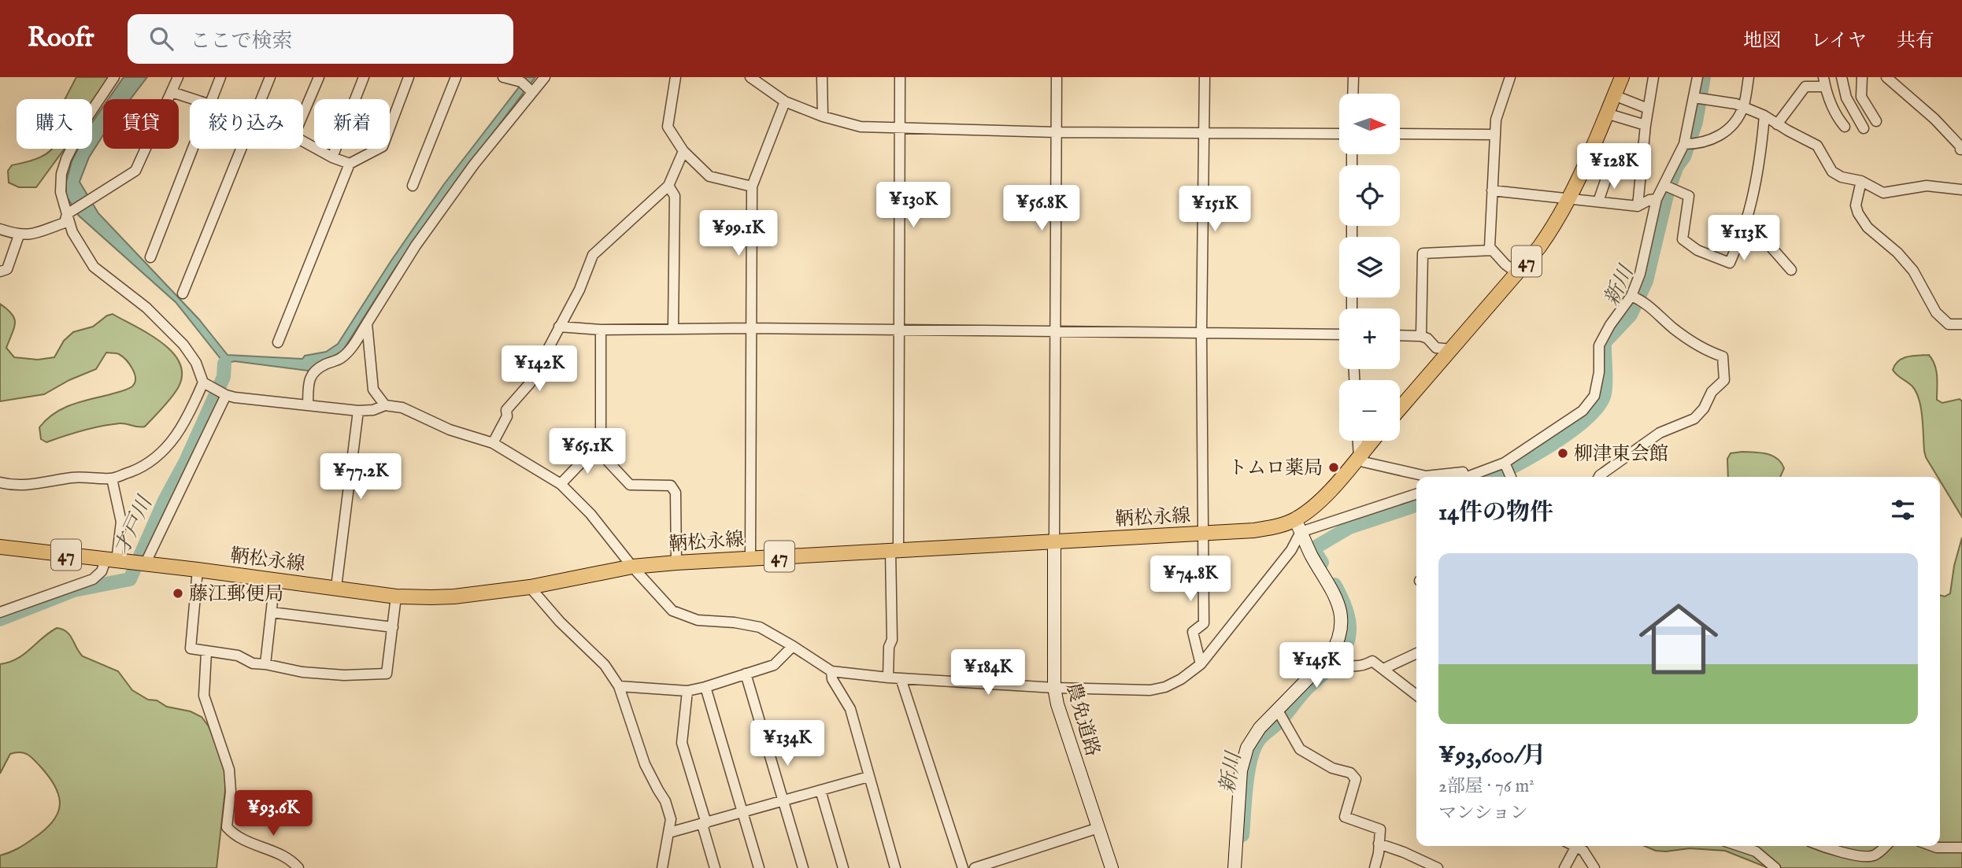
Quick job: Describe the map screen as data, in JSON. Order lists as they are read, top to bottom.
{
  "streets": {
    "main road": ["47", "鞆松永線", "農免道路"]
  },
  "crossings": [
    ["鞆松永線", "農免道路"]
  ],
  "water": ["新川", "才戸川"],
  "places": ["柳津東会館", "トムロ薬局", "藤江郵便局"],
  "north": "right",
  "page": {
    "header": "Roofr",
    "search": "ここで検索",
    "nav": ["地図", "レイヤ", "共有"],
    "map_buttons": ["+", "−"],
    "chip": [
      "購入",
      "賃貸",
      "絞り込み",
      "新着"
    ],
    "price": [
      "¥128K",
      "¥130K",
      "¥56.8K",
      "¥151K",
      "¥99.1K",
      "¥113K",
      "¥142K",
      "¥65.1K",
      "¥77.2K",
      "¥74.8K",
      "¥145K",
      "¥184K",
      "¥134K",
      "¥93.6K"
    ],
    "heading": "14件の物件",
    "list": [
      {
        "name": "¥93,600/月",
        "note": "2部屋 · 76 m² · マンション"
      }
    ]
  }
}
